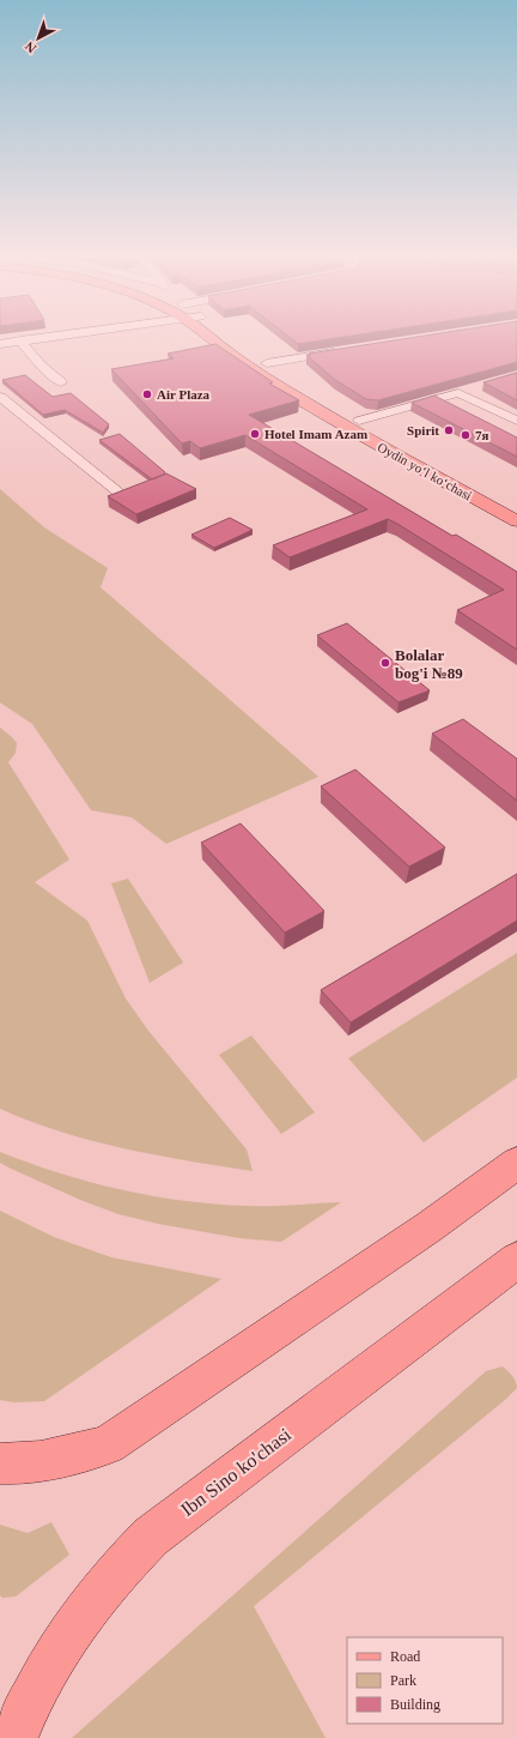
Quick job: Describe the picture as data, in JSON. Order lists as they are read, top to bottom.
{
  "streets": {
    "main road": ["Oydin yoʻl koʻchasi", "Ibn Sino ko'chasi"]
  },
  "places": [
    "Air Plaza",
    "Spirit",
    "Hotel Imam Azam",
    "7я",
    "Bolalar bog'i №89"
  ],
  "legend": ["Road", "Park", "Building"],
  "north": "bottom left"
}
